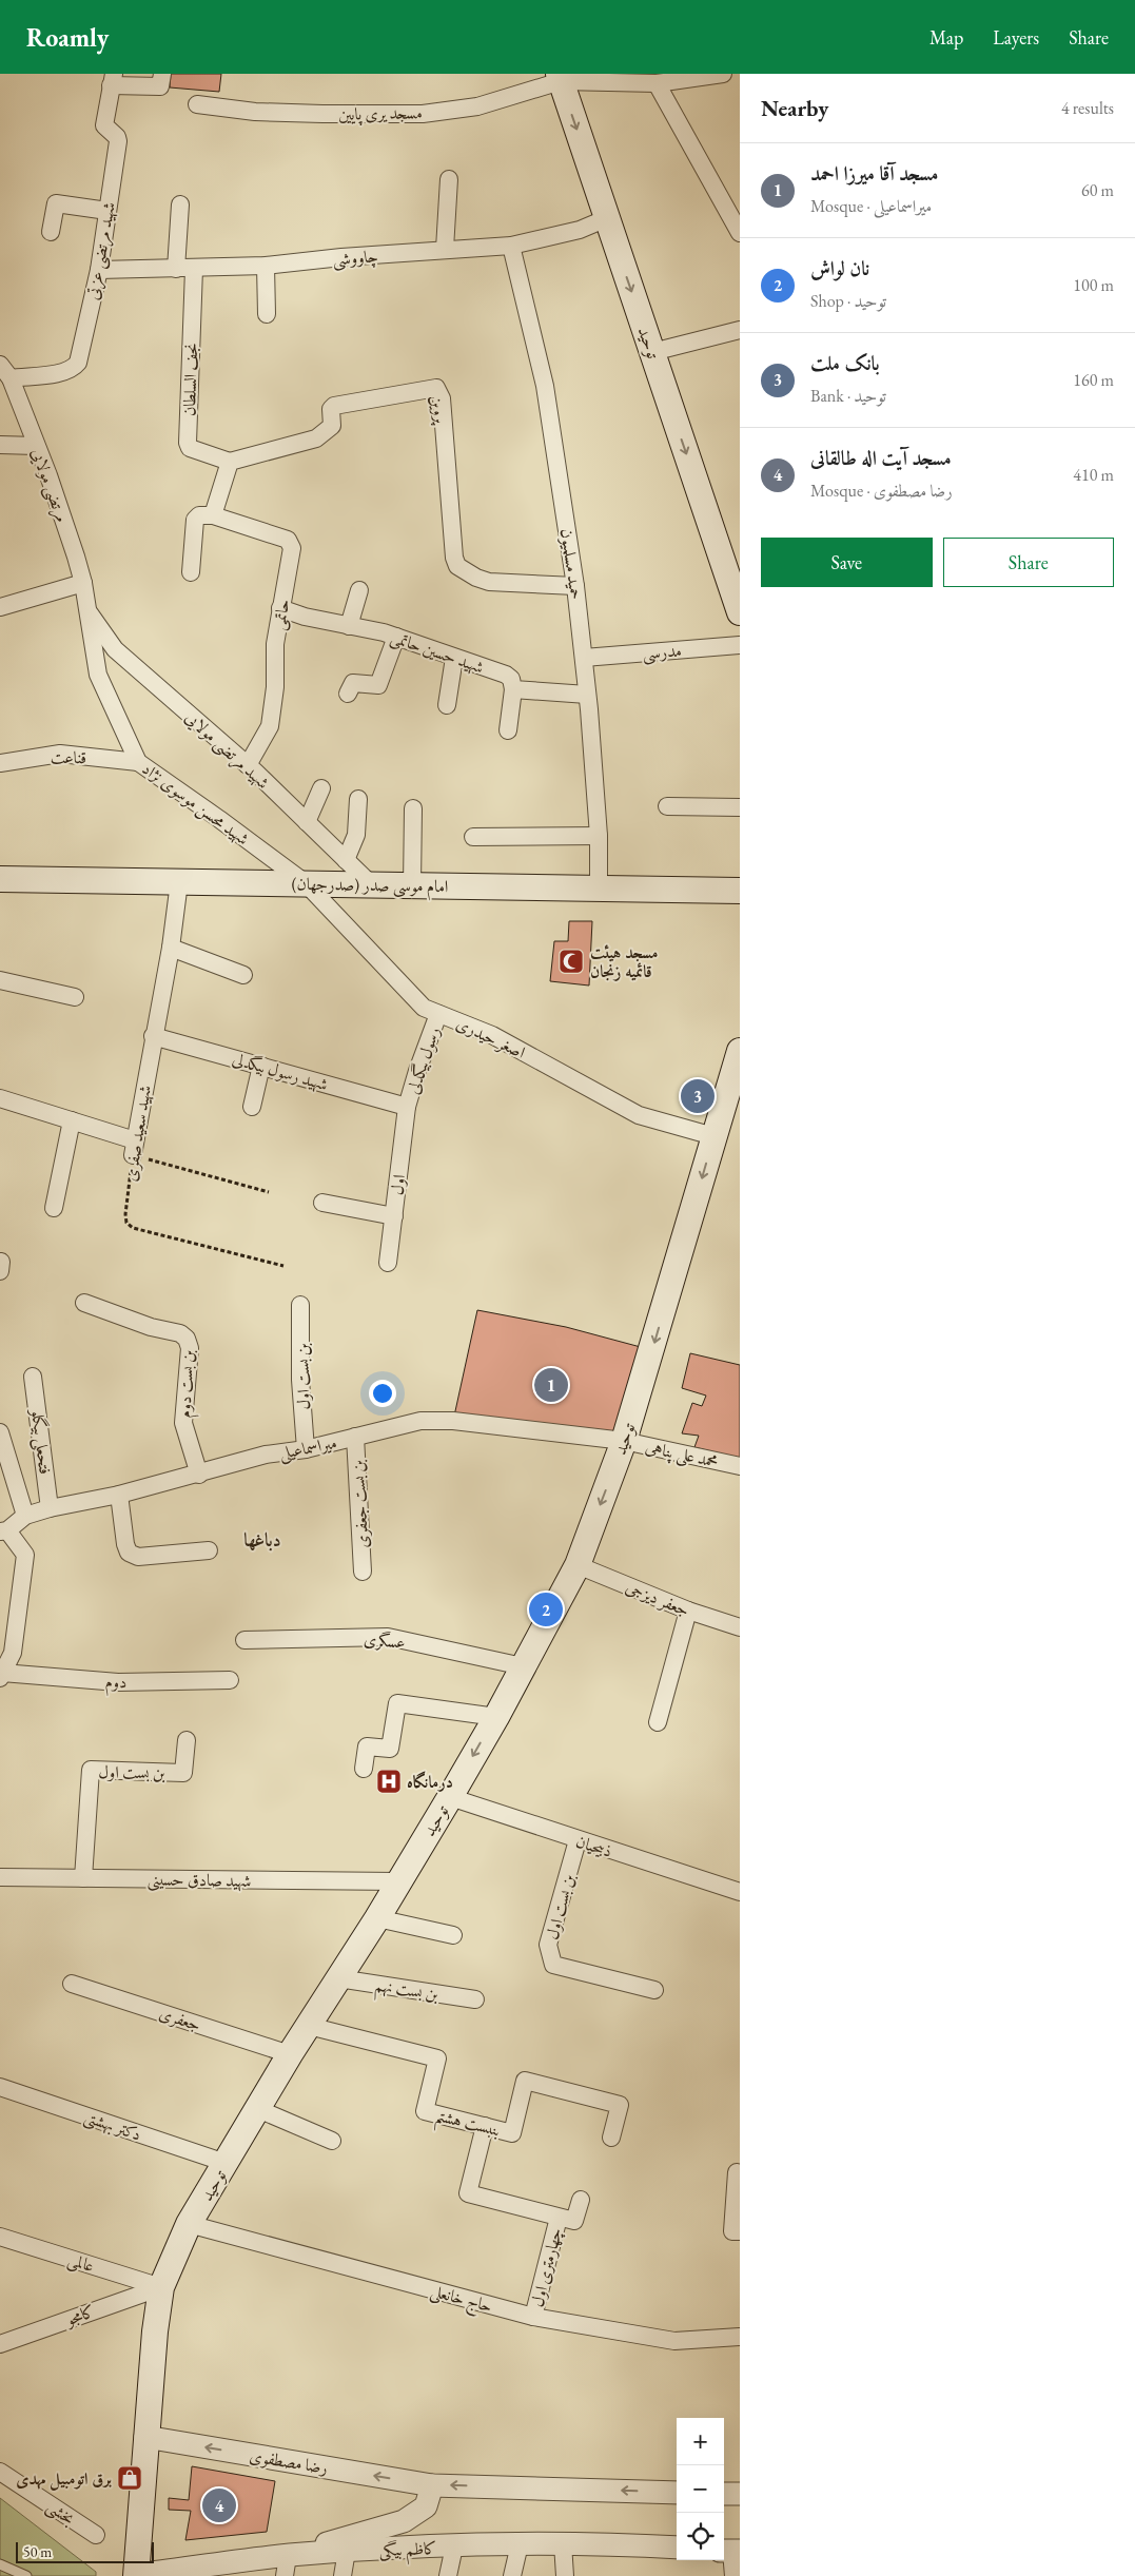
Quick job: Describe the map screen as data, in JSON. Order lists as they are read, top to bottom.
{
  "streets": {
    "main road": ["توحید", "(صدرجهان) امام موسی صدر"],
    "street": [
      "مسجد یری پایین",
      "شهید مرتضی عزتی",
      "چاووشی",
      "نجف السلطان",
      "پروین",
      "مرتضی مولایی",
      "حمید مسلمیون",
      "حاتمی",
      "شهید حسین حاتمی",
      "مدرسی",
      "شهید مرتضی مولایی",
      "قناعت",
      "شهید محسن موسوی نژاد",
      "اصغر حیدری",
      "رسول بیگدلی",
      "شهید رسول بیگدلی",
      "شهید سعید صفری",
      "اول",
      "بن بست اول",
      "بن بست دوم",
      "فتحعلی بیگلو",
      "میراسماعیلی",
      "محمد علی پناهی",
      "بن بست جعفری",
      "جعفر دیزجی",
      "عسگری",
      "دوم",
      "ذبیحیان",
      "شهید صادق حسینی",
      "بن بست نهم",
      "جعفری",
      "بنبست هشتم",
      "دکتر بهشتی",
      "عالمی",
      "چهارمتری اول",
      "حاج خانعلی",
      "کامجو",
      "رضا مصطفوی",
      "بخشی",
      "کاظم بیگی"
    ]
  },
  "crossings": [
    ["مسجد یری پایین", "توحید"],
    ["شهید مرتضی عزتی", "چاووشی"],
    ["شهید مرتضی عزتی", "مرتضی مولایی"],
    ["چاووشی", "توحید"],
    ["چاووشی", "نجف السلطان"],
    ["چاووشی", "حمید مسلمیون"],
    ["توحید", "اصغر حیدری"],
    ["توحید", "میراسماعیلی"],
    ["توحید", "محمد علی پناهی"],
    ["توحید", "جعفر دیزجی"],
    ["توحید", "عسگری"],
    ["توحید", "ذبیحیان"],
    ["توحید", "شهید صادق حسینی"],
    ["توحید", "بن بست نهم"],
    ["توحید", "جعفری"],
    ["توحید", "بنبست هشتم"],
    ["توحید", "دکتر بهشتی"],
    ["توحید", "عالمی"],
    ["توحید", "حاج خانعلی"],
    ["توحید", "کامجو"],
    ["توحید", "رضا مصطفوی"],
    ["توحید", "کاظم بیگی"],
    ["نجف السلطان", "پروین"],
    ["پروین", "حمید مسلمیون"],
    ["مرتضی مولایی", "شهید مرتضی مولایی"],
    ["مرتضی مولایی", "شهید محسن موسوی نژاد"],
    ["حمید مسلمیون", "مدرسی"],
    ["حمید مسلمیون", "(صدرجهان) امام موسی صدر"],
    ["حاتمی", "شهید حسین حاتمی"],
    ["حاتمی", "شهید مرتضی مولایی"],
    ["شهید مرتضی مولایی", "شهید محسن موسوی نژاد"],
    ["شهید مرتضی مولایی", "(صدرجهان) امام موسی صدر"],
    ["قناعت", "شهید محسن موسوی نژاد"],
    ["شهید محسن موسوی نژاد", "(صدرجهان) امام موسی صدر"],
    ["شهید محسن موسوی نژاد", "اصغر حیدری"],
    ["(صدرجهان) امام موسی صدر", "اصغر حیدری"],
    ["(صدرجهان) امام موسی صدر", "شهید سعید صفری"],
    ["اصغر حیدری", "رسول بیگدلی"],
    ["رسول بیگدلی", "شهید رسول بیگدلی"],
    ["رسول بیگدلی", "اول"],
    ["شهید رسول بیگدلی", "شهید سعید صفری"],
    ["شهید رسول بیگدلی", "اول"],
    ["بن بست اول", "میراسماعیلی"],
    ["بن بست اول", "ذبیحیان"],
    ["بن بست اول", "شهید صادق حسینی"],
    ["بن بست دوم", "میراسماعیلی"],
    ["فتحعلی بیگلو", "میراسماعیلی"],
    ["میراسماعیلی", "محمد علی پناهی"],
    ["میراسماعیلی", "بن بست جعفری"],
    ["عالمی", "کامجو"],
    ["چهارمتری اول", "حاج خانعلی"]
  ],
  "one_way": ["توحید", "رضا مصطفوی"],
  "districts": ["دباغها"],
  "places": {
    "mosque": ["مسجد هیئت قائمیه زنجان"],
    "hospital": ["درمانگاه"],
    "shop": ["برق اتومبیل مهدی"]
  },
  "scale_bar": "50 m",
  "page": {
    "header": "Roamly",
    "nav": ["Map", "Layers", "Share"],
    "heading": ["Nearby", "4 results"],
    "list": [
      {
        "mark": "1",
        "name": "مسجد آقا میرزا احمد",
        "note": "Mosque · میراسماعیلی",
        "value": "60 m"
      },
      {
        "mark": "2",
        "name": "نان لواش",
        "note": "Shop · توحید",
        "value": "100 m"
      },
      {
        "mark": "3",
        "name": "بانک ملت",
        "note": "Bank · توحید",
        "value": "160 m"
      },
      {
        "mark": "4",
        "name": "مسجد آیت اله طالقانی",
        "note": "Mosque · رضا مصطفوی",
        "value": "410 m"
      }
    ],
    "buttons": ["Save", "Share"],
    "pins": [
      "3",
      "1",
      "2",
      "4"
    ],
    "map_buttons": ["+", "−"],
    "scale": "50 m"
  }
}
